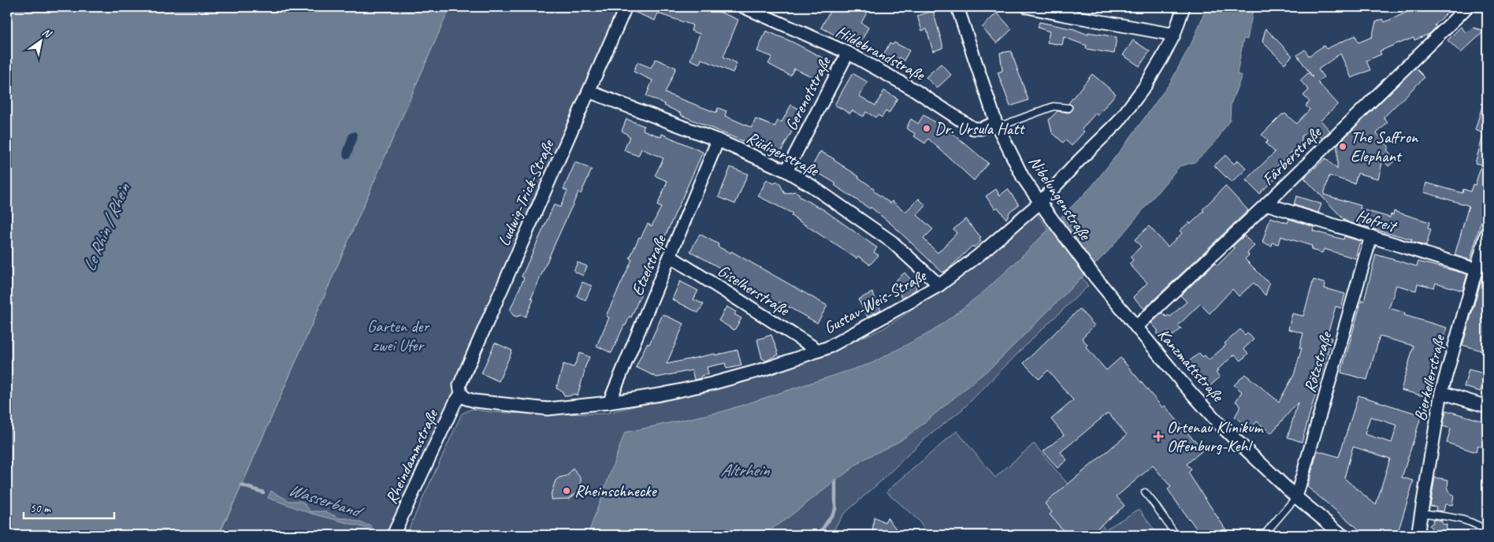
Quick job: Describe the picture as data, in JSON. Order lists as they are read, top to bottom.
{
  "streets": {
    "street": [
      "Hildebrandstraße",
      "Gerenotstraße",
      "Rüdigerstraße",
      "Färberstraße",
      "Ludwig-Trick-Straße",
      "Nibelungenstraße",
      "Hofreit",
      "Etzelstraße",
      "Giselherstraße",
      "Gustav-Weis-Straße",
      "Rötzstraße",
      "Kanzmattstraße",
      "Bierkellerstraße",
      "Rheindammstraße"
    ]
  },
  "crossings": [
    ["Hildebrandstraße", "Gerenotstraße"],
    ["Hildebrandstraße", "Nibelungenstraße"],
    ["Gerenotstraße", "Rüdigerstraße"],
    ["Rüdigerstraße", "Ludwig-Trick-Straße"],
    ["Rüdigerstraße", "Etzelstraße"],
    ["Rüdigerstraße", "Gustav-Weis-Straße"],
    ["Färberstraße", "Hofreit"],
    ["Färberstraße", "Kanzmattstraße"],
    ["Ludwig-Trick-Straße", "Gustav-Weis-Straße"],
    ["Ludwig-Trick-Straße", "Rheindammstraße"],
    ["Nibelungenstraße", "Gustav-Weis-Straße"],
    ["Nibelungenstraße", "Kanzmattstraße"],
    ["Hofreit", "Rötzstraße"],
    ["Hofreit", "Bierkellerstraße"],
    ["Etzelstraße", "Giselherstraße"],
    ["Etzelstraße", "Gustav-Weis-Straße"],
    ["Giselherstraße", "Gustav-Weis-Straße"],
    ["Gustav-Weis-Straße", "Rheindammstraße"],
    ["Rötzstraße", "Kanzmattstraße"]
  ],
  "water": ["Le Rhin / Rhein", "Altrhein", "Wasserband"],
  "parks": ["Garten der zwei Ufer"],
  "places": {
    "other": ["Dr. Ursula Hatt", "The Saffron Elephant", "Rheinschnecke"],
    "health": ["Ortenau Klinikum Offenburg-Kehl"]
  },
  "scale_bar": "50 m",
  "north": "top right"
}
